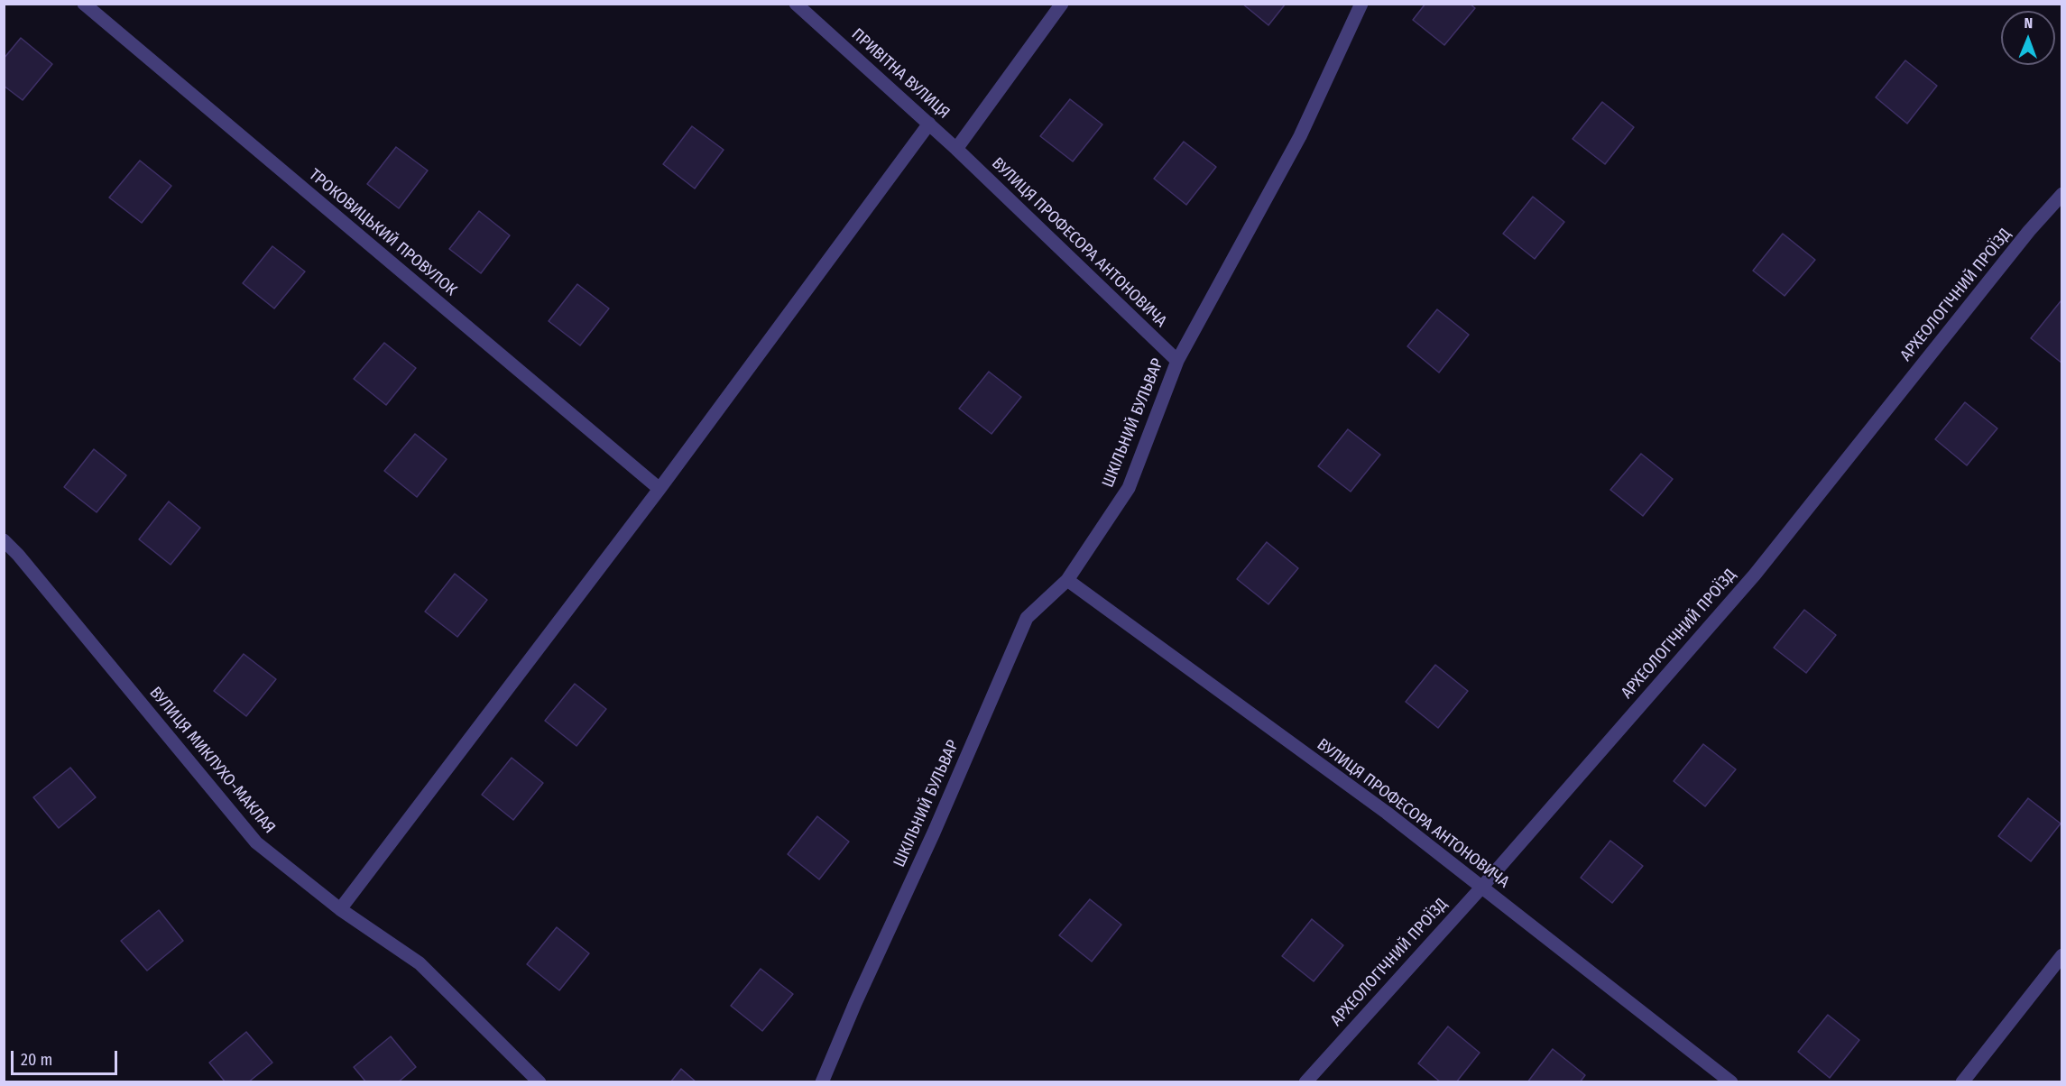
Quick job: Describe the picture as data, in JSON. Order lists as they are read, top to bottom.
{
  "streets": {
    "street": [
      "ПРИВІТНА ВУЛИЦЯ",
      "ТРОКОВИЦЬКИЙ ПРОВУЛОК",
      "ВУЛИЦЯ ПРОФЕСОРА АНТОНОВИЧА",
      "АРХЕОЛОГІЧНИЙ ПРОЇЗД",
      "ШКІЛЬНИЙ БУЛЬВАР",
      "ВУЛИЦЯ МИКЛУХО-МАКЛАЯ"
    ]
  },
  "crossings": [
    ["ПРИВІТНА ВУЛИЦЯ", "ВУЛИЦЯ ПРОФЕСОРА АНТОНОВИЧА"],
    ["ВУЛИЦЯ ПРОФЕСОРА АНТОНОВИЧА", "АРХЕОЛОГІЧНИЙ ПРОЇЗД"],
    ["ВУЛИЦЯ ПРОФЕСОРА АНТОНОВИЧА", "ШКІЛЬНИЙ БУЛЬВАР"]
  ],
  "scale_bar": "20 m",
  "north": "top"
}
